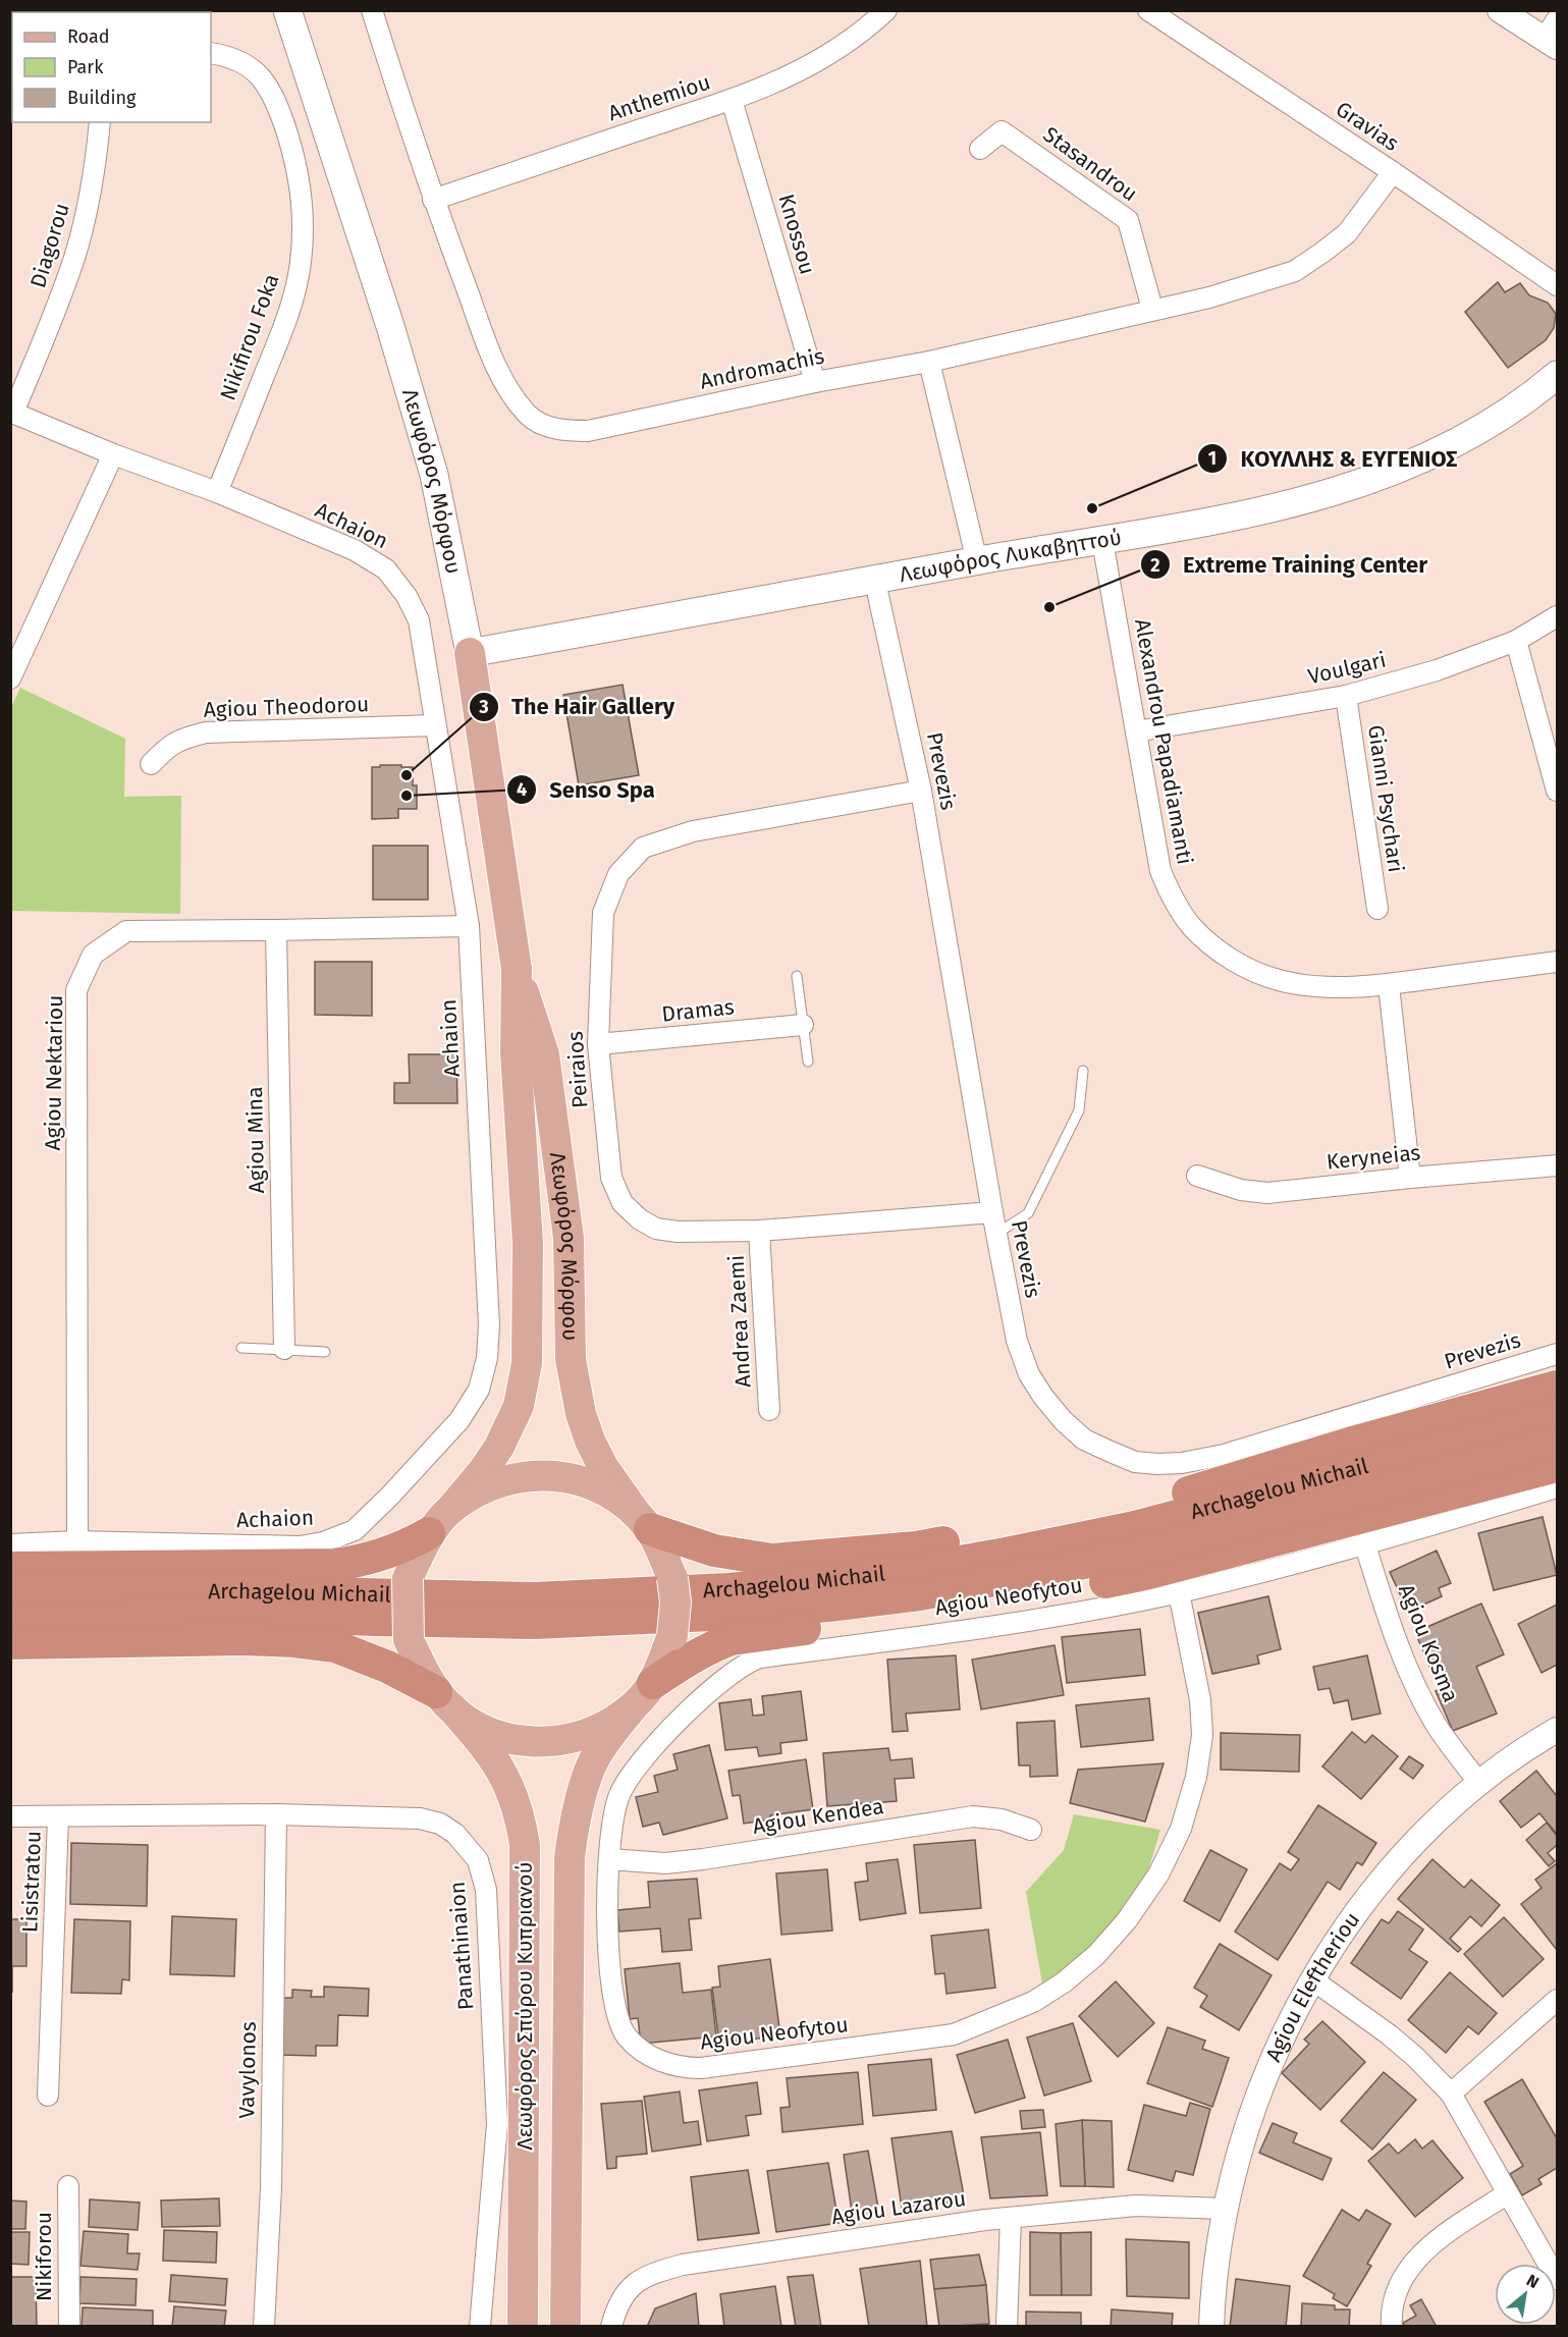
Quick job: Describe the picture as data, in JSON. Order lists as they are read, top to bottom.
{
  "streets": {
    "highway": ["Archagelou Michail"],
    "main road": ["Λεωφόρος Μόρφου", "Λεωφόρος Λυκαβηττού", "Λεωφόρος Σπύρου Κυπριανού"],
    "street": [
      "Anthemiou",
      "Gravias",
      "Stasandrou",
      "Knossou",
      "Diagorou",
      "Nikifirou Foka",
      "Andromachis",
      "Achaion",
      "Voulgari",
      "Agiou Theodorou",
      "Alexandrou Papadiamanti",
      "Prevezis",
      "Gianni Psychari",
      "Dramas",
      "Peiraios",
      "Agiou Nektariou",
      "Agiou Mina",
      "Keryneias",
      "Andrea Zaemi",
      "Agiou Neofytou",
      "Agiou Kosma",
      "Agiou Kendea",
      "Lisistratou",
      "Panathinaion",
      "Agiou Eleftheriou",
      "Vavylonos",
      "Agiou Lazarou",
      "Nikiforou"
    ]
  },
  "crossings": [
    ["Anthemiou", "Knossou"],
    ["Anthemiou", "Andromachis"],
    ["Gravias", "Andromachis"],
    ["Stasandrou", "Andromachis"],
    ["Knossou", "Andromachis"],
    ["Diagorou", "Achaion"],
    ["Nikifirou Foka", "Achaion"],
    ["Λεωφόρος Μόρφου", "Λεωφόρος Λυκαβηττού"],
    ["Λεωφόρος Μόρφου", "Λεωφόρος Σπύρου Κυπριανού"],
    ["Achaion", "Agiou Theodorou"],
    ["Achaion", "Agiou Nektariou"],
    ["Λεωφόρος Λυκαβηττού", "Alexandrou Papadiamanti"],
    ["Λεωφόρος Λυκαβηττού", "Prevezis"],
    ["Voulgari", "Alexandrou Papadiamanti"],
    ["Voulgari", "Gianni Psychari"],
    ["Prevezis", "Peiraios"],
    ["Dramas", "Peiraios"],
    ["Peiraios", "Andrea Zaemi"],
    ["Agiou Nektariou", "Agiou Mina"],
    ["Agiou Neofytou", "Agiou Kosma"],
    ["Agiou Neofytou", "Agiou Kendea"],
    ["Agiou Kosma", "Agiou Eleftheriou"],
    ["Lisistratou", "Panathinaion"],
    ["Panathinaion", "Vavylonos"],
    ["Agiou Eleftheriou", "Agiou Lazarou"]
  ],
  "places": [
    "ΚΟΥΛΛΗΣ & ΕΥΓΕΝΙΟΣ",
    "Extreme Training Center",
    "The Hair Gallery",
    "Senso Spa"
  ],
  "legend": ["Road", "Park", "Building"],
  "north": "top right"
}
